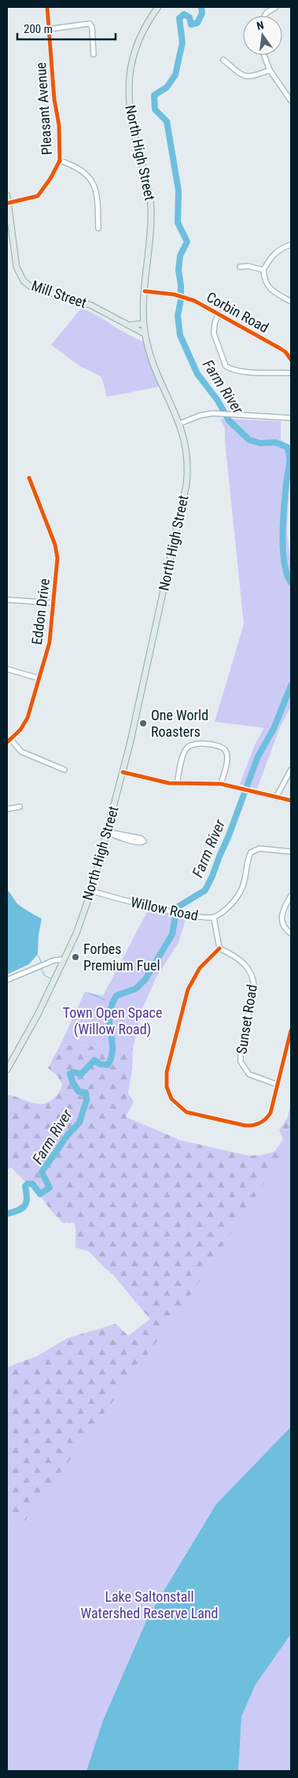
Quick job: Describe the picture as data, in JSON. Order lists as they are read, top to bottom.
{
  "streets": {
    "main road": ["North High Street", "Mill Street"],
    "street": [
      "Pleasant Avenue",
      "Corbin Road",
      "Eddon Drive",
      "Willow Road",
      "Sunset Road"
    ]
  },
  "crossings": [
    ["Pleasant Avenue", "Mill Street"],
    ["North High Street", "Mill Street"],
    ["North High Street", "Corbin Road"],
    ["North High Street", "Willow Road"]
  ],
  "water": ["Farm River"],
  "parks": ["Town Open Space (Willow Road)", "Lake Saltonstall Watershed Reserve Land"],
  "places": ["One World Roasters", "Forbes Premium Fuel"],
  "scale_bar": "200 m",
  "north": "top"
}
